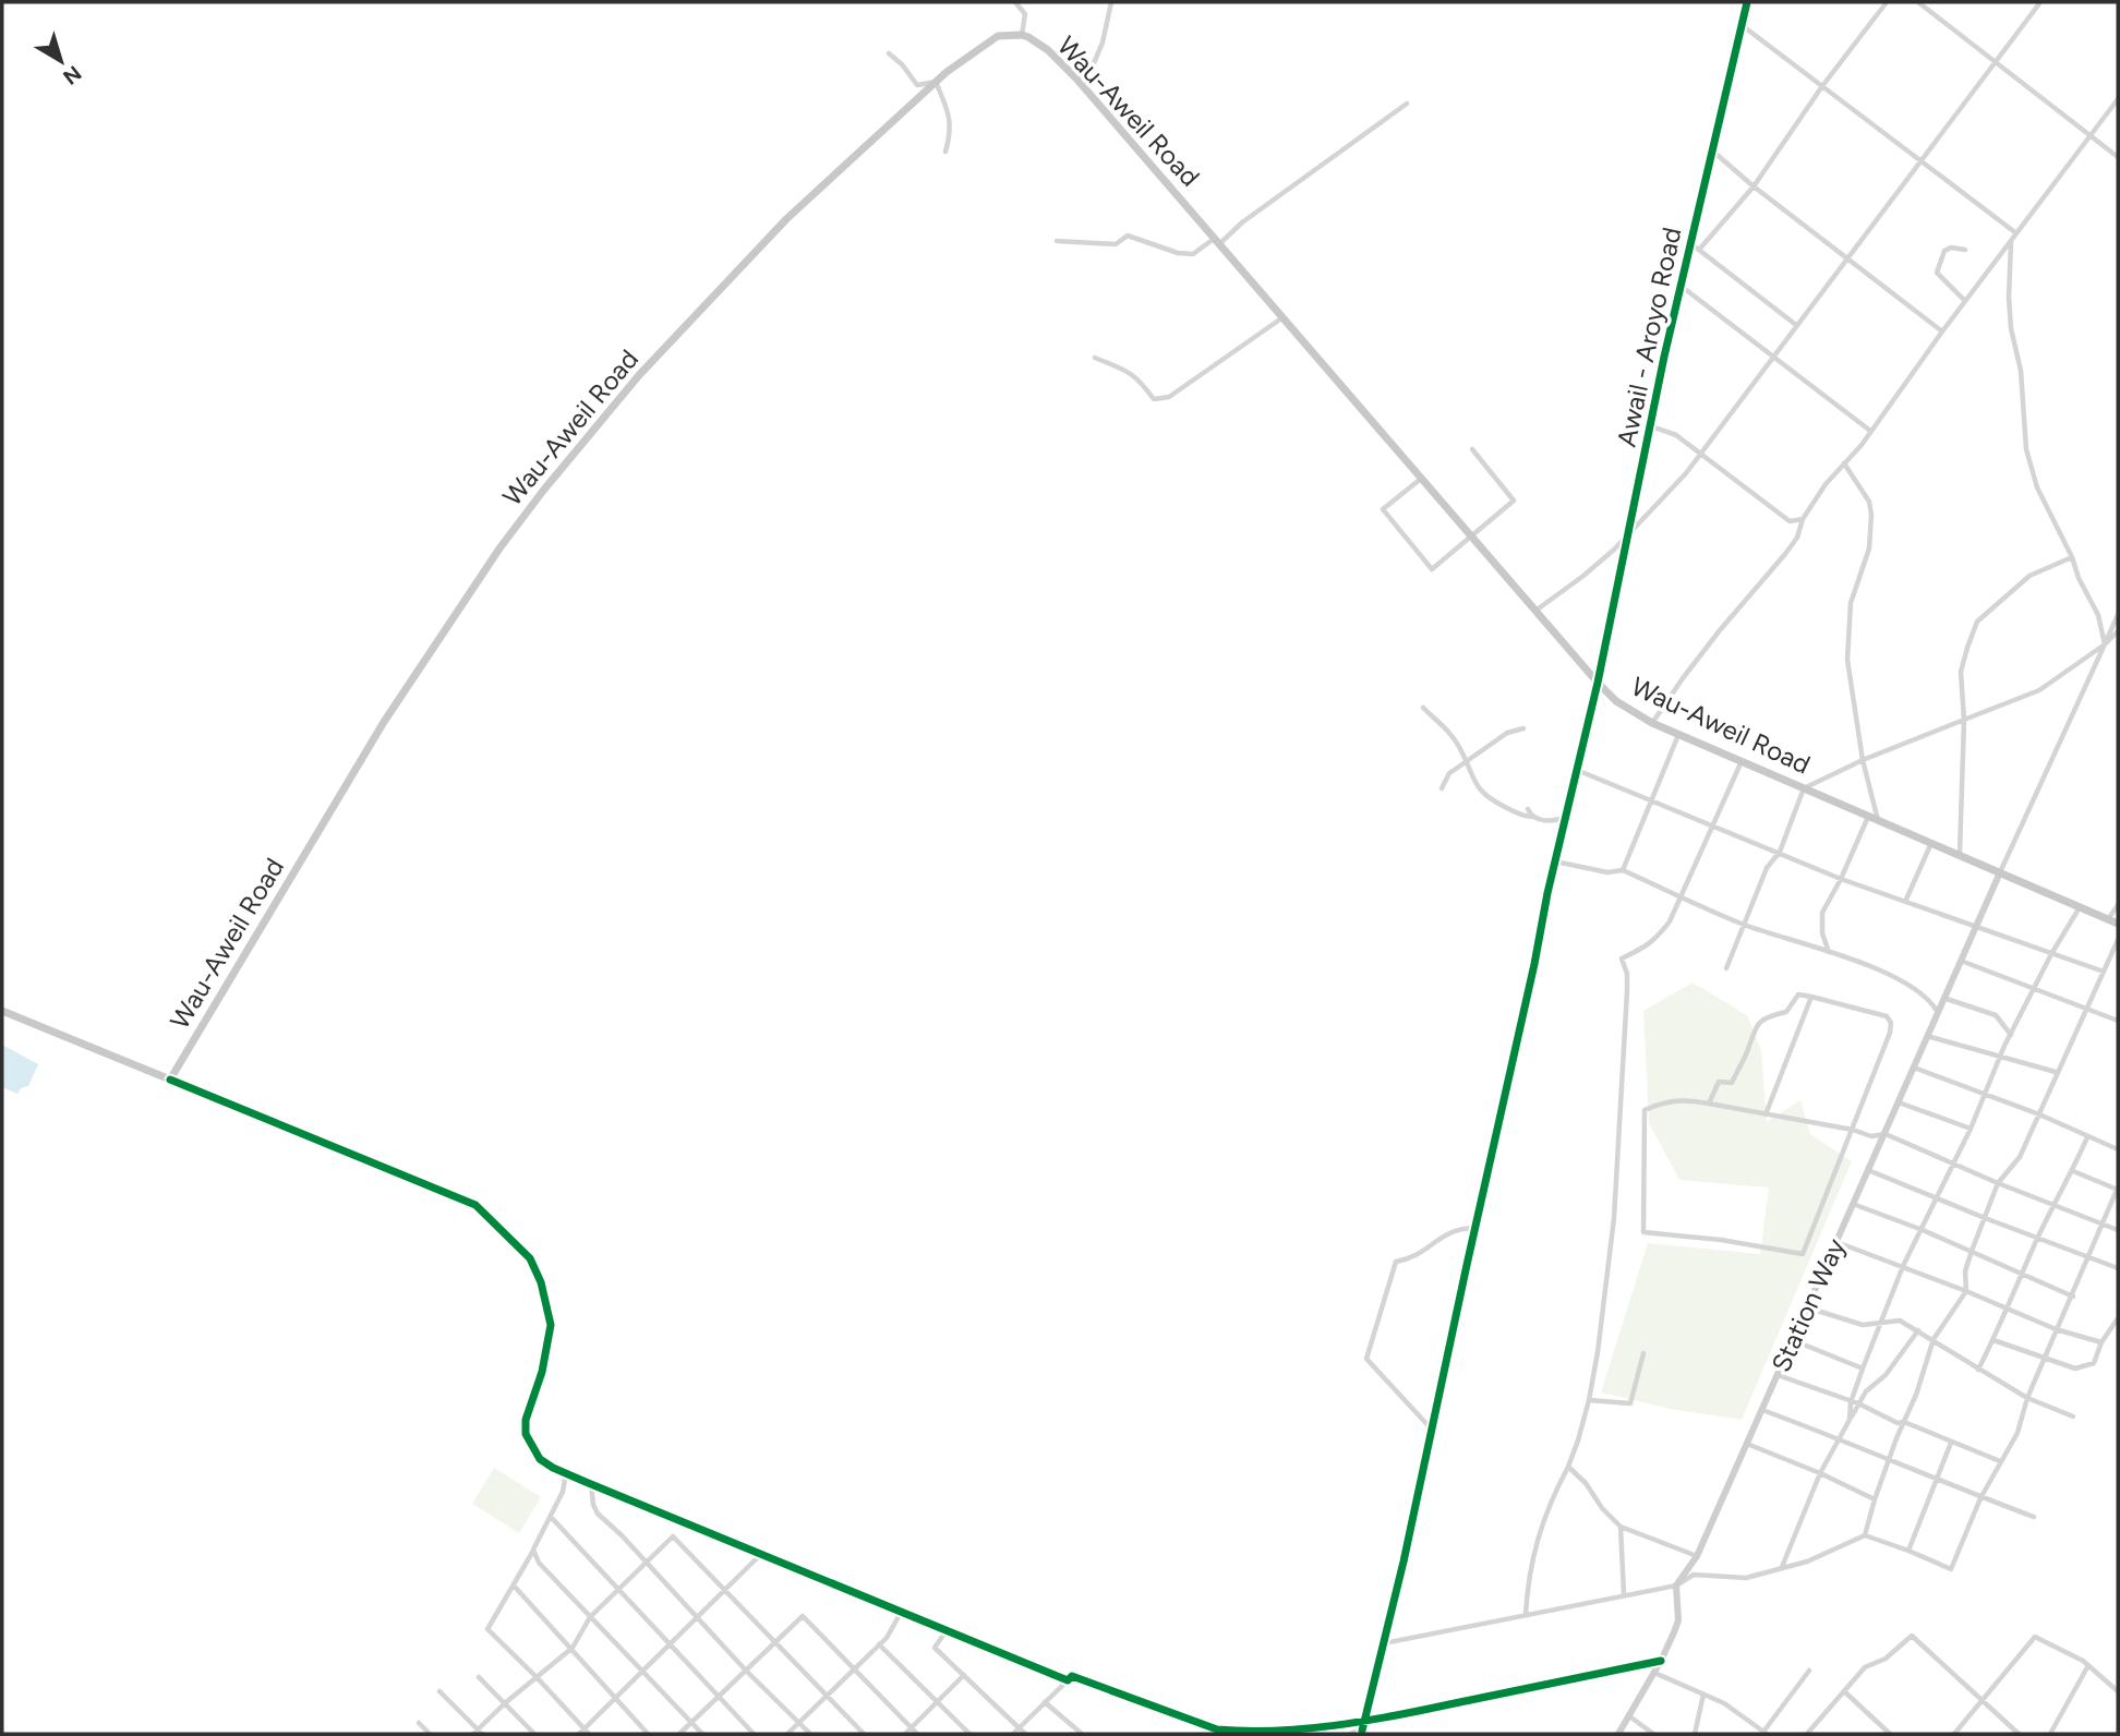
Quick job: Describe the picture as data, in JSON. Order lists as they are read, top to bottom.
{
  "streets": {
    "main road": ["Wau-Aweil Road", "Station Way"],
    "street": ["Awail - Aroyo Road"]
  },
  "crossings": [
    ["Wau-Aweil Road", "Awail - Aroyo Road"],
    ["Wau-Aweil Road", "Station Way"]
  ],
  "north": "bottom right"
}
